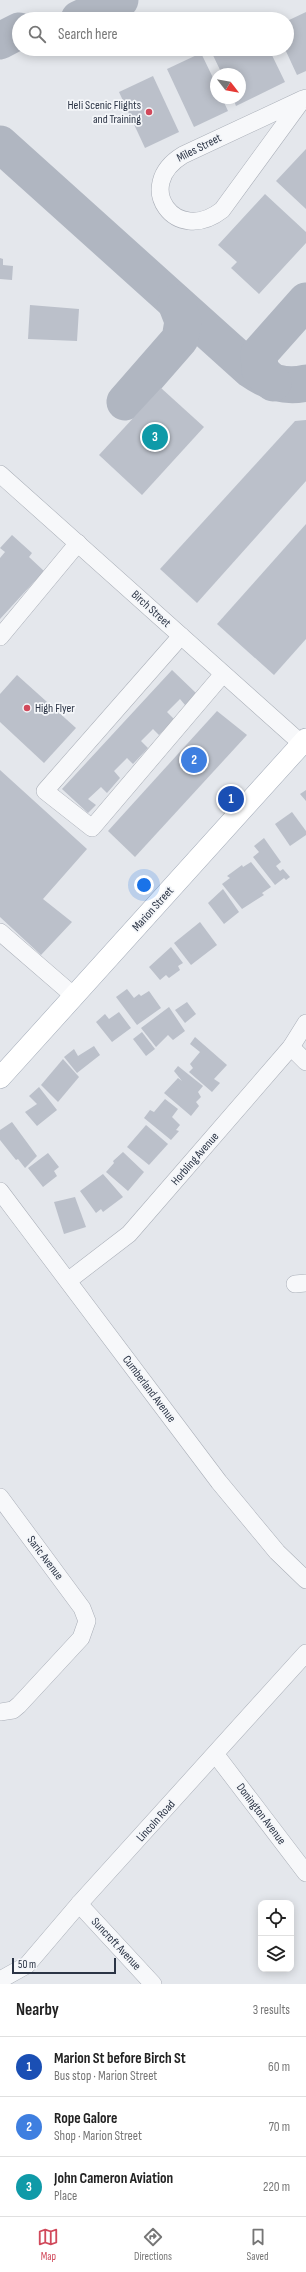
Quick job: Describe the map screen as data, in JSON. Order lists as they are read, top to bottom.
{
  "streets": {
    "main road": ["Marion Street"],
    "street": [
      "Miles Street",
      "Birch Street",
      "Horbling Avenue",
      "Cumberland Avenue",
      "Saric Avenue",
      "Donington Avenue",
      "Lincoln Road",
      "Suncroft Avenue"
    ]
  },
  "crossings": [
    ["Birch Street", "Marion Street"],
    ["Horbling Avenue", "Cumberland Avenue"],
    ["Donington Avenue", "Lincoln Road"],
    ["Lincoln Road", "Suncroft Avenue"]
  ],
  "places": ["Heli Scenic Flights and Training", "High Flyer"],
  "scale_bar": "50 m",
  "north": "bottom right",
  "page": {
    "search": "Search here",
    "pins": ["3", "2", "1"],
    "scale": "50 m",
    "heading": ["Nearby", "3 results"],
    "list": [
      {
        "mark": "1",
        "name": "Marion St before Birch St",
        "note": "Bus stop · Marion Street",
        "value": "60 m"
      },
      {
        "mark": "2",
        "name": "Rope Galore",
        "note": "Shop · Marion Street",
        "value": "70 m"
      },
      {
        "mark": "3",
        "name": "John Cameron Aviation",
        "note": "Place",
        "value": "220 m"
      }
    ],
    "nav": ["Map", "Directions", "Saved"]
  }
}
